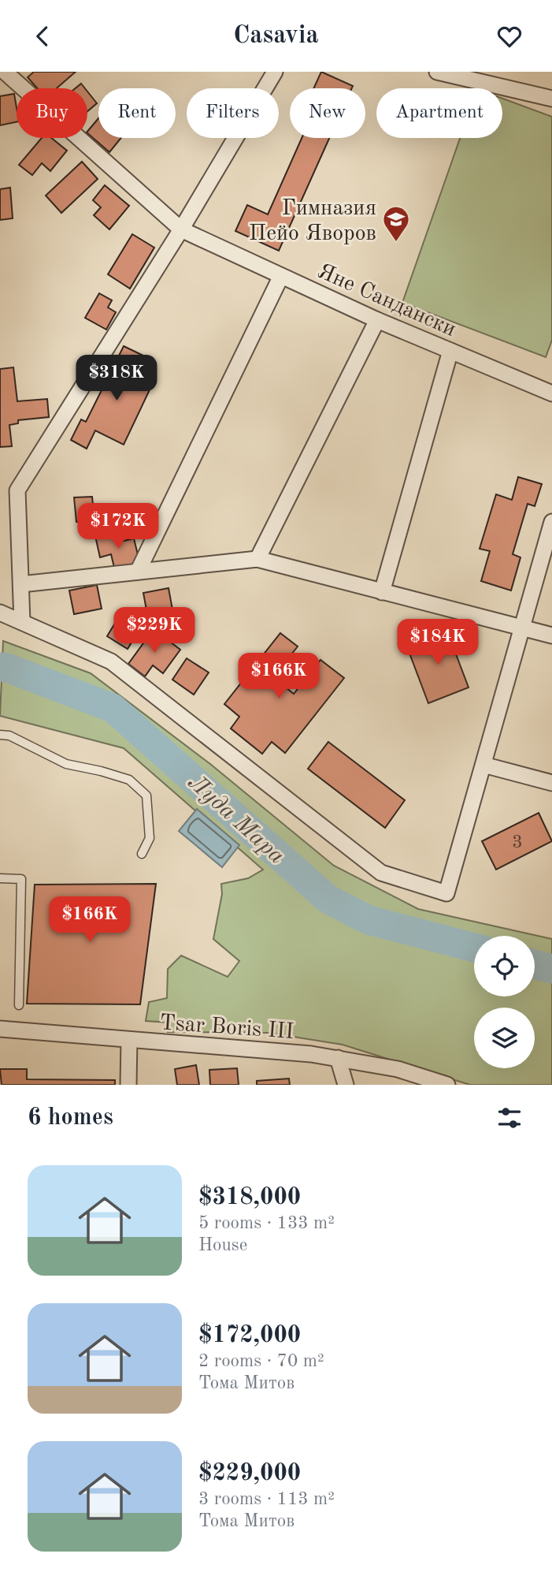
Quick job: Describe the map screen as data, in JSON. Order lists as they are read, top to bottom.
{
  "streets": {
    "street": ["Яне Сандански", "Tsar Boris III"]
  },
  "water": ["Луда Мара"],
  "places": {
    "school or university": ["Гимназия Пейо Яворов"]
  },
  "house_numbers": ["3"],
  "page": {
    "header": "Casavia",
    "chip": [
      "Buy",
      "Rent",
      "Filters",
      "New",
      "Apartment"
    ],
    "price": [
      "$318K",
      "$172K",
      "$229K",
      "$184K",
      "$166K",
      "$166K"
    ],
    "heading": "6 homes",
    "list": [
      {
        "name": "$318,000",
        "note": "5 rooms · 133 m² · House"
      },
      {
        "name": "$172,000",
        "note": "2 rooms · 70 m² · Тома Митов"
      },
      {
        "name": "$229,000",
        "note": "3 rooms · 113 m² · Тома Митов"
      }
    ]
  }
}
